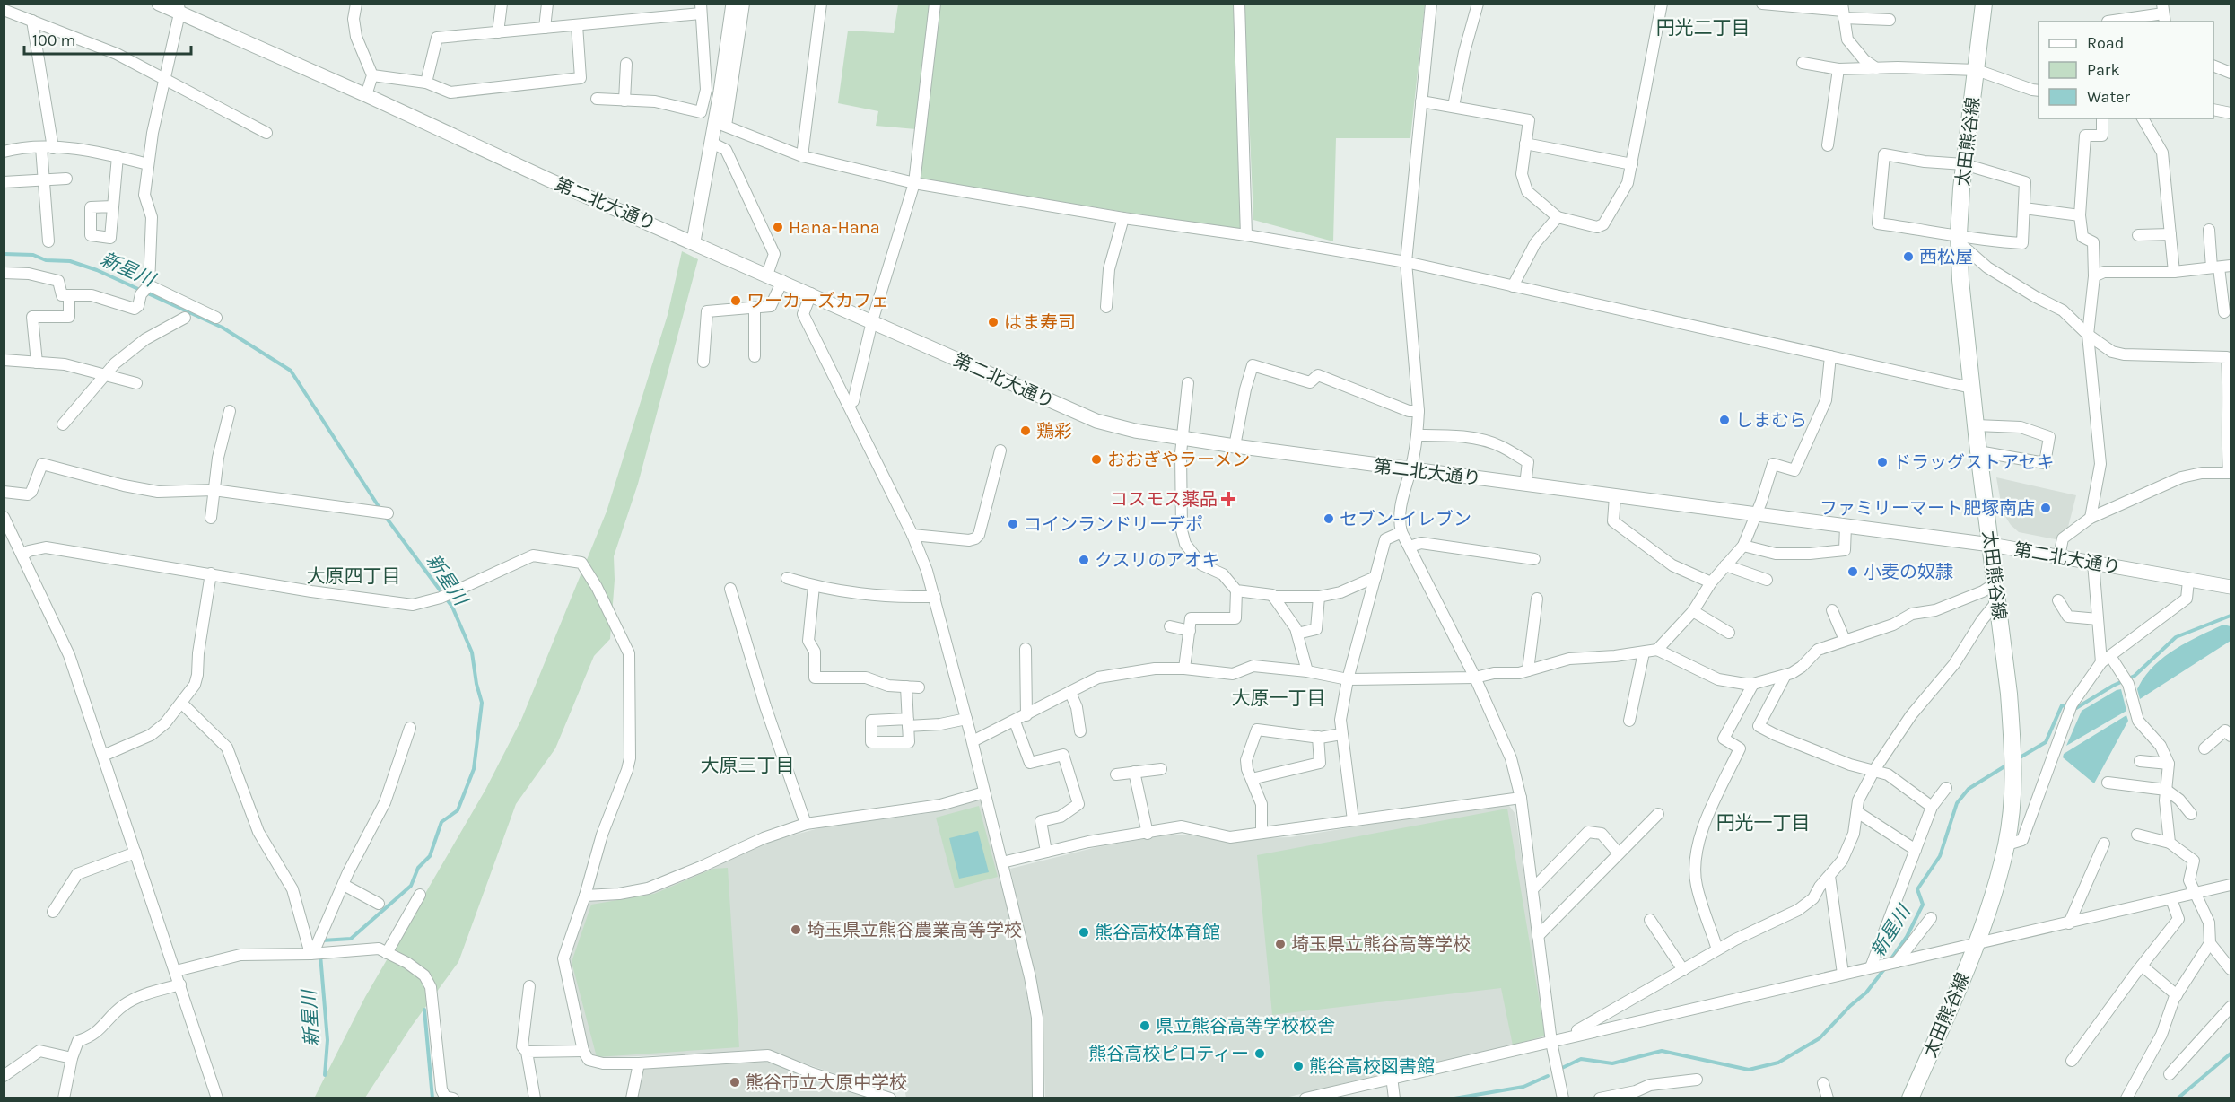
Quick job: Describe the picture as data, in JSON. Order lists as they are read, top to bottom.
{
  "streets": {
    "main road": ["太田熊谷線"],
    "street": ["第二北大通り"]
  },
  "crossings": [
    ["太田熊谷線", "第二北大通り"]
  ],
  "districts": [
    "円光二丁目",
    "大原四丁目",
    "大原一丁目",
    "大原三丁目",
    "円光一丁目"
  ],
  "water": ["新星川"],
  "places": {
    "other": [
      "Hana-Hana",
      "西松屋",
      "ワーカーズカフェ",
      "はま寿司",
      "しまむら",
      "鶏彩",
      "おおぎやラーメン",
      "ドラッグストアセキ",
      "ファミリーマート肥塚南店",
      "セブン-イレブン",
      "コインランドリーデポ",
      "クスリのアオキ",
      "小麦の奴隷",
      "埼玉県立熊谷農業高等学校",
      "熊谷高校体育館",
      "埼玉県立熊谷高等学校",
      "県立熊谷高等学校校舎",
      "熊谷高校ピロティー",
      "熊谷高校図書館",
      "熊谷市立大原中学校"
    ],
    "health": ["コスモス薬品"]
  },
  "legend": ["Road", "Park", "Water"],
  "scale_bar": "100 m"
}
